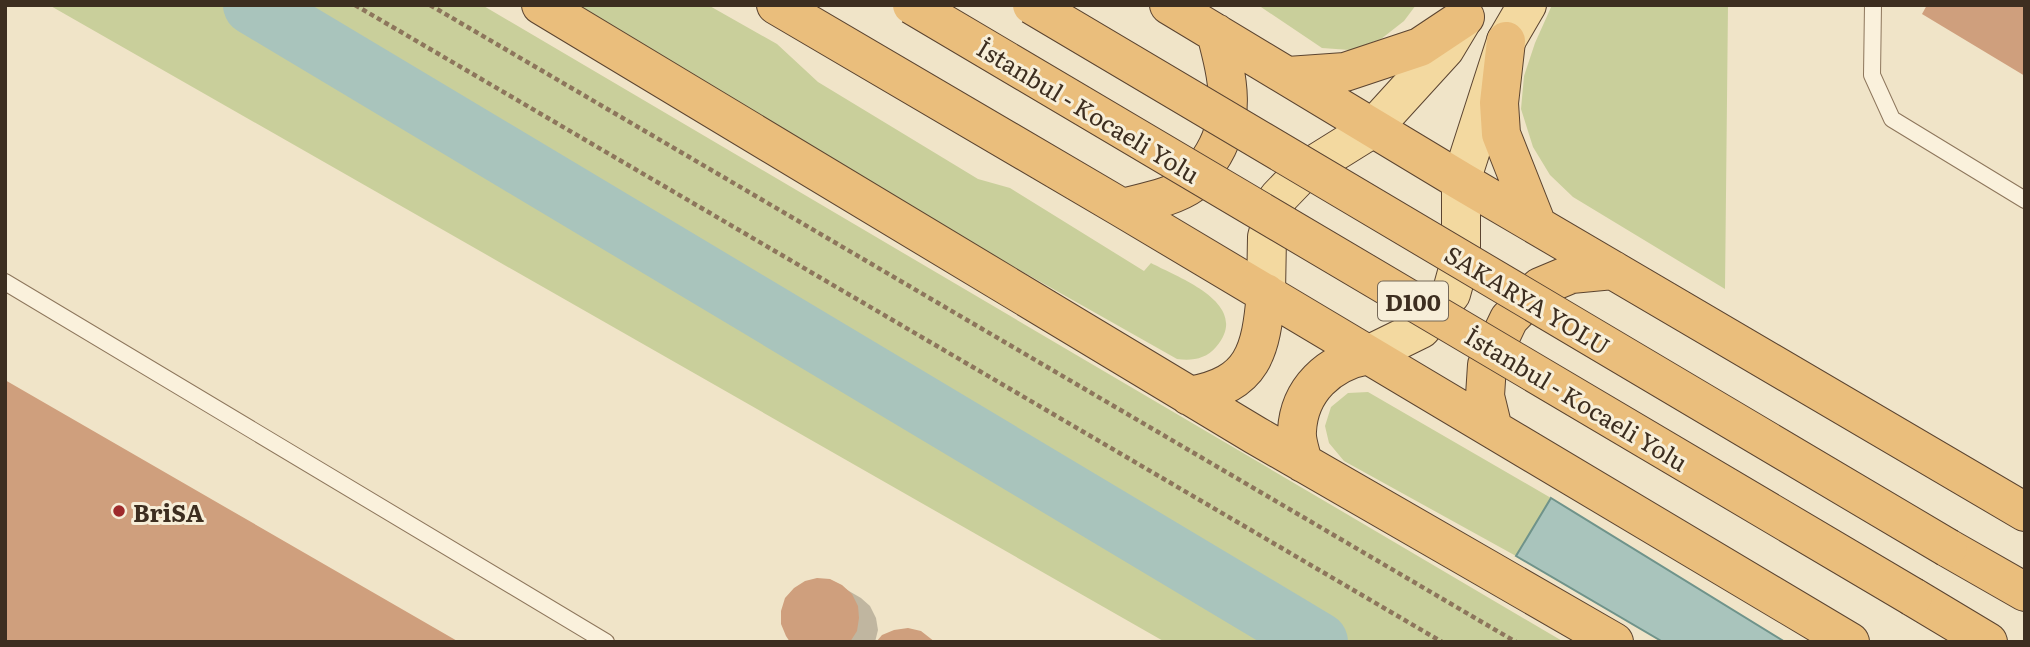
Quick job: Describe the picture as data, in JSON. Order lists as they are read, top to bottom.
{
  "streets": {
    "highway": ["İstanbul - Kocaeli Yolu", "SAKARYA YOLU", "D100"]
  },
  "places": ["BriSA"]
}
